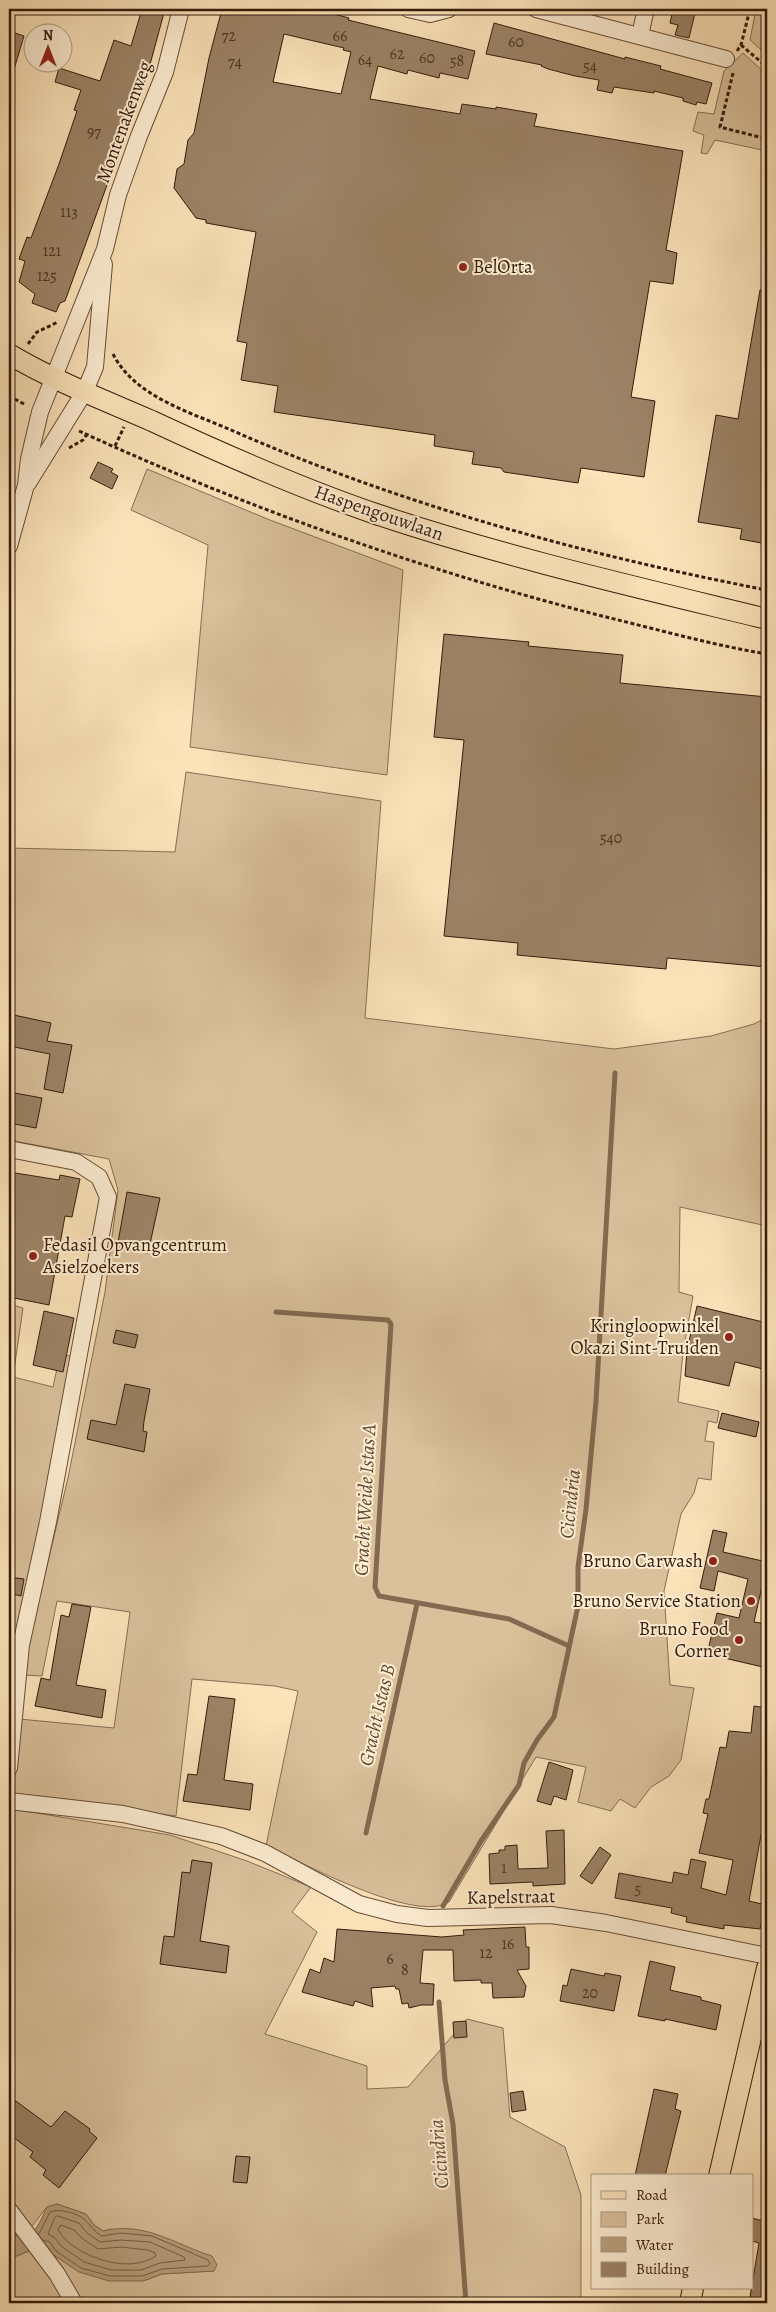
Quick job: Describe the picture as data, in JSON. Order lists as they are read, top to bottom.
{
  "streets": {
    "main road": ["Haspengouwlaan"],
    "street": ["Montenakenweg", "Kapelstraat"]
  },
  "crossings": [
    ["Montenakenweg", "Haspengouwlaan"]
  ],
  "water": ["Gracht Weide Istas A", "Cicindria", "Gracht Istas B"],
  "places": [
    "BelOrta",
    "Fedasil Opvangcentrum Asielzoekers",
    "Kringloopwinkel Okazi Sint-Truiden",
    "Bruno Carwash",
    "Bruno Service Station",
    "Bruno Food Corner"
  ],
  "house_numbers": [
    "72",
    "66",
    "60",
    "62",
    "60",
    "64",
    "58",
    "74",
    "54",
    "97",
    "113",
    "121",
    "125",
    "540",
    "1",
    "5",
    "16",
    "12",
    "6",
    "8",
    "20"
  ],
  "legend": [
    "Road",
    "Park",
    "Water",
    "Building"
  ],
  "north": "top"
}
